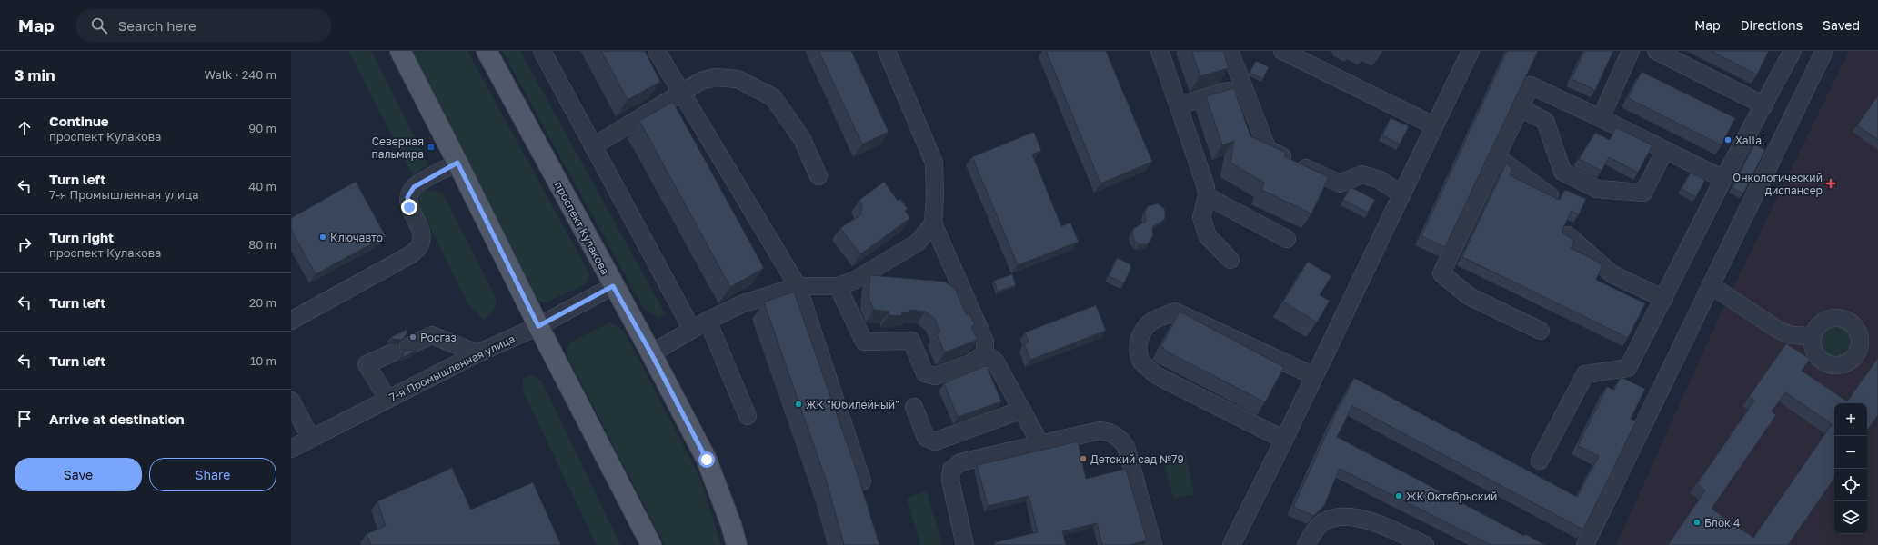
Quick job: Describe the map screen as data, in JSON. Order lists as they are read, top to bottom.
{
  "streets": {
    "main road": ["проспект Кулакова"],
    "street": ["7-я Промышленная улица"]
  },
  "crossings": [
    ["проспект Кулакова", "7-я Промышленная улица"]
  ],
  "places": {
    "other": [
      "Xallal",
      "Ключавто",
      "Росгаз",
      "ЖК \"Юбилейный\"",
      "Детский сад №79",
      "ЖК Октябрьский",
      "Блок 4"
    ],
    "transit": ["Северная пальмира"],
    "health": ["Онкологический диспансер"]
  },
  "page": {
    "header": "Map",
    "search": "Search here",
    "nav": ["Map", "Directions", "Saved"],
    "heading": ["3 min", "Walk · 240 m"],
    "list": [
      ["Continue", "проспект Кулакова", "90 m"],
      ["Turn left", "7-я Промышленная улица", "40 m"],
      ["Turn right", "проспект Кулакова", "80 m"],
      ["Turn left", "20 m"],
      ["Turn left", "10 m"],
      "Arrive at destination"
    ],
    "map_buttons": ["+", "−"],
    "buttons": ["Save", "Share"]
  }
}
